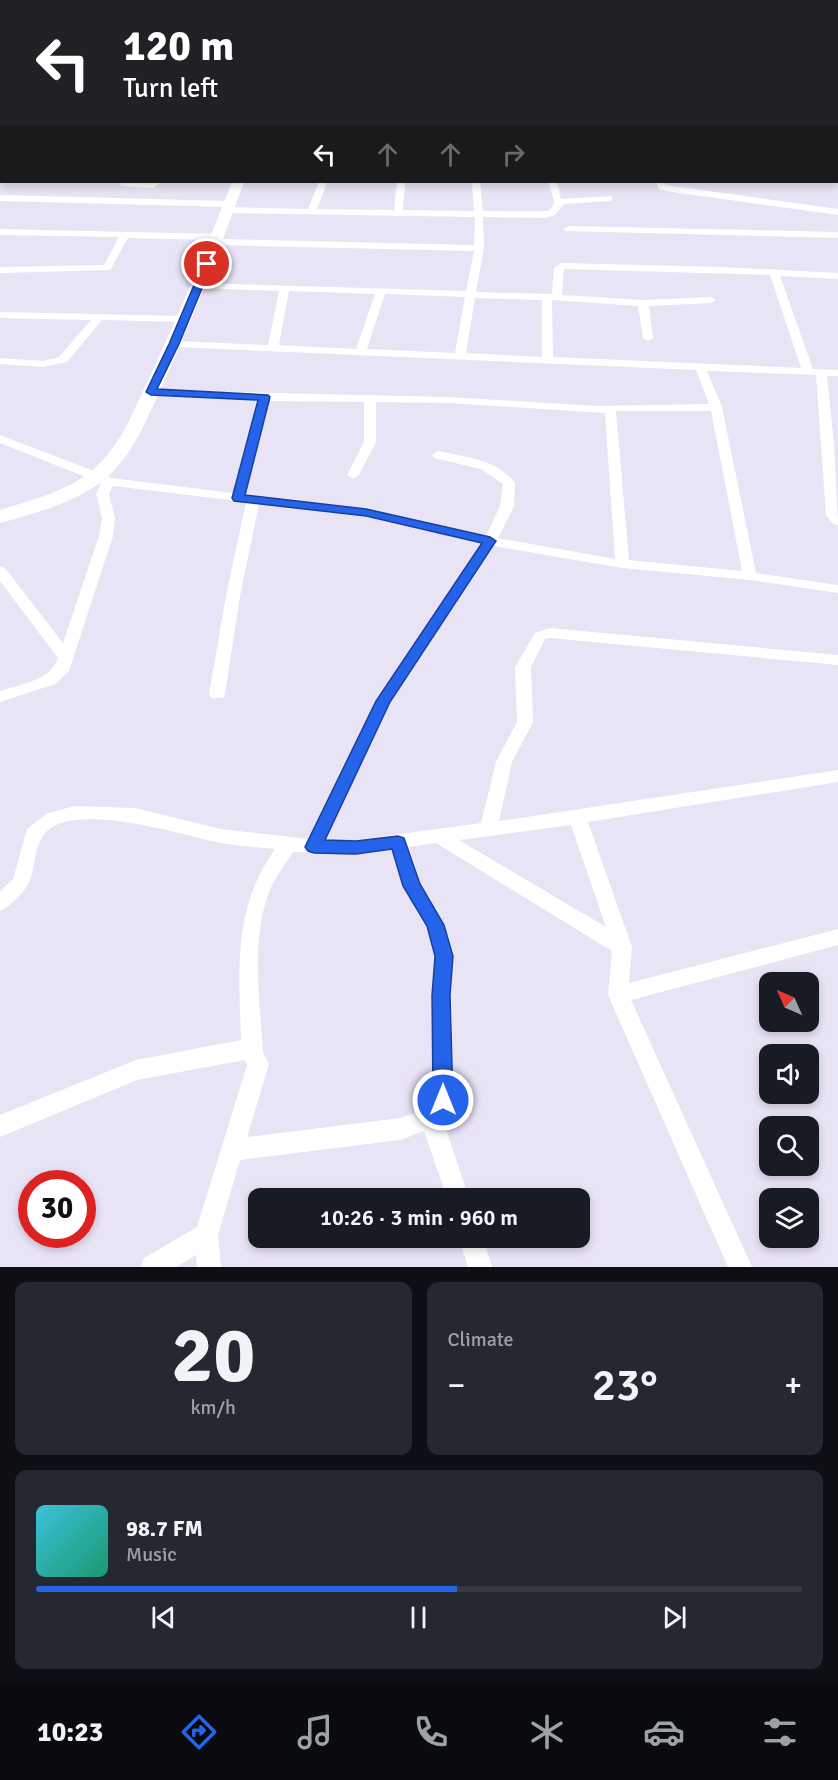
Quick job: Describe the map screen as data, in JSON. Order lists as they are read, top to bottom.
{
  "north": "top left",
  "page": {
    "turn": ["120 m", "Turn left"],
    "limit": "30",
    "trip": "10:26 · 3 min · 960 m",
    "tile": [
      ["20", "km/h"],
      "Climate"
    ],
    "heat": ["−", "23°", "+"],
    "song": ["98.7 FM", "Music"],
    "tabs": "10:23"
  }
}
